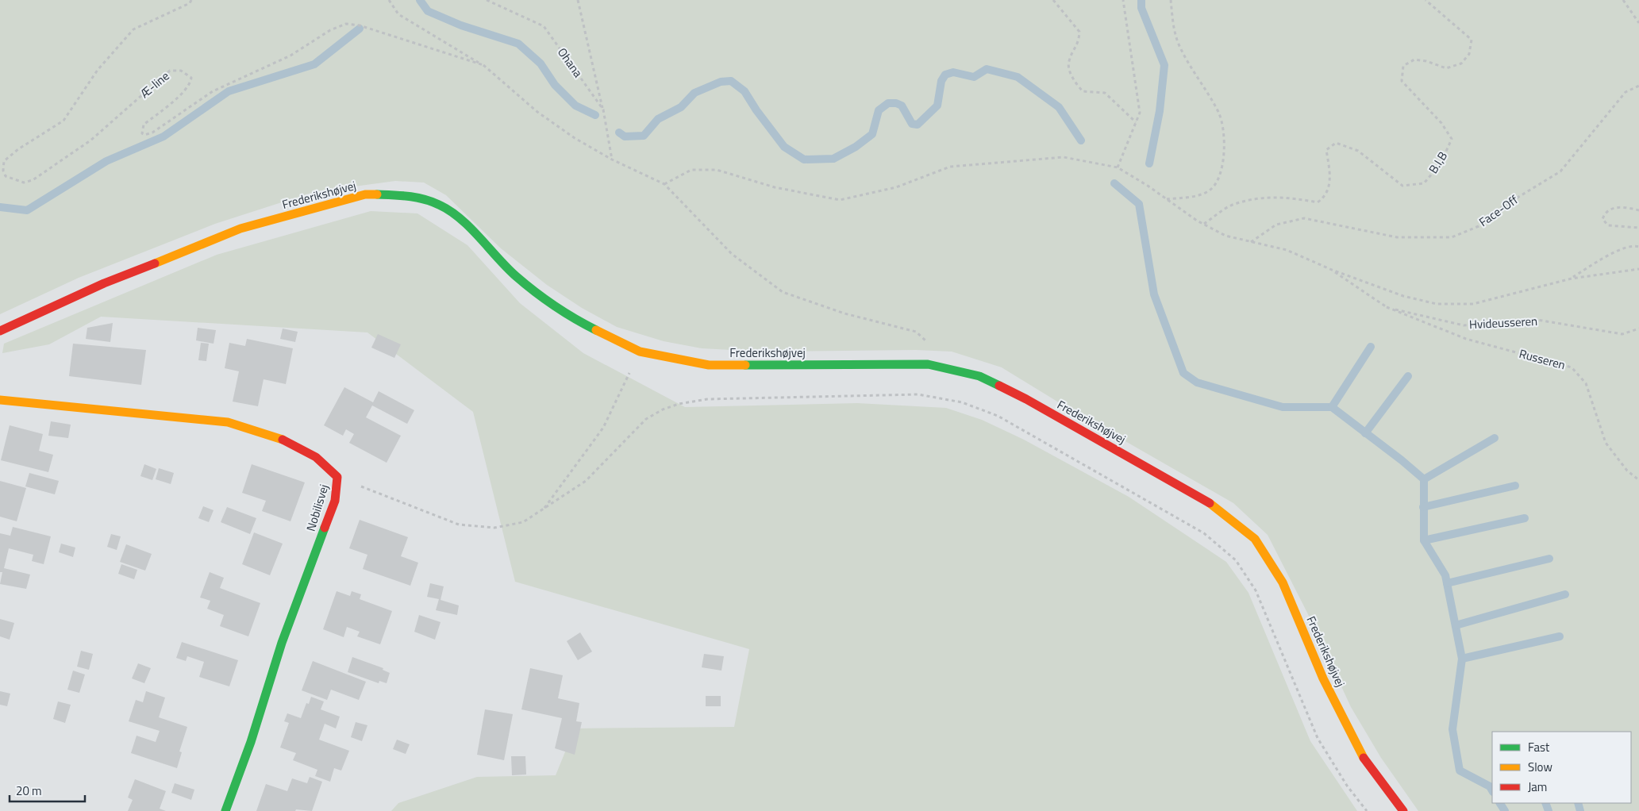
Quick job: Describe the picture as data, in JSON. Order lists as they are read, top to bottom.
{
  "streets": {
    "street": ["Frederikshøjvej", "Nobilisvej"],
    "path": [
      "Ohana",
      "Æ-line",
      "B.I,B",
      "Face-Off",
      "Hvideusseren",
      "Russeren"
    ]
  },
  "crossings": [
    ["Hvideusseren", "Russeren"]
  ],
  "legend": ["Fast", "Slow", "Jam"],
  "scale_bar": "20 m"
}
